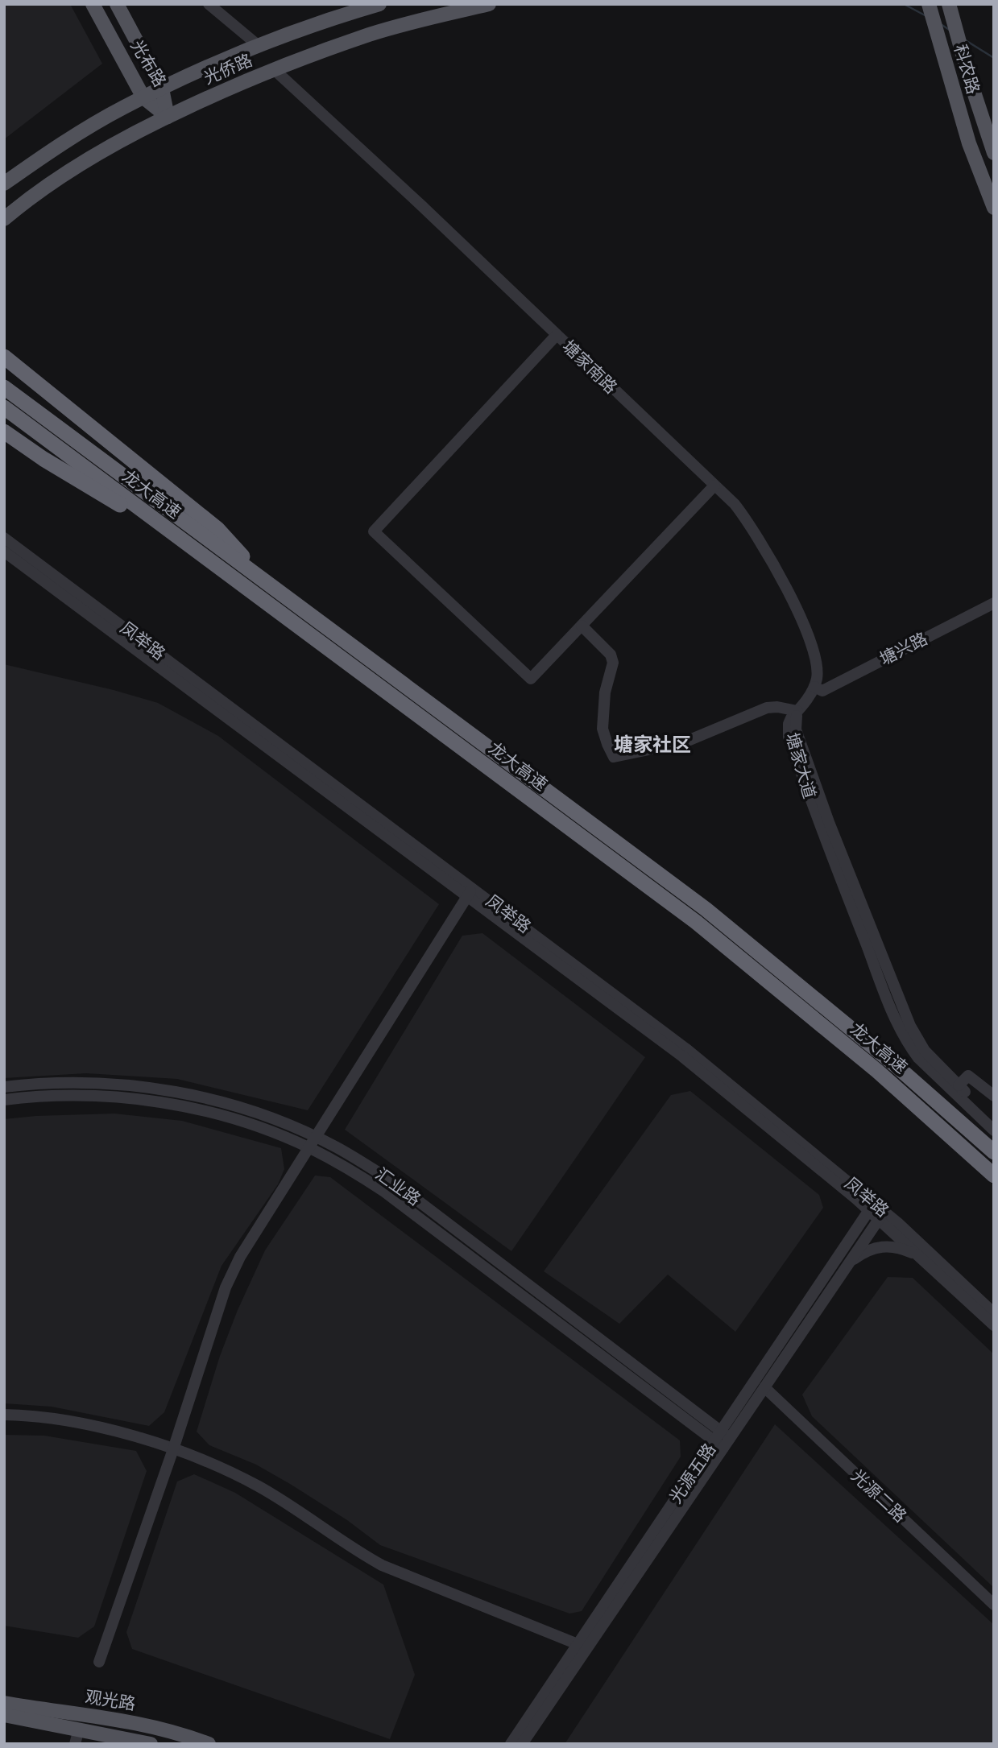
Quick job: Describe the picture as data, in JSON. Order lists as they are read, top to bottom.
{
  "streets": {
    "highway": ["龙大高速"],
    "main road": [
      "光布路",
      "光侨路",
      "科农路",
      "观光路"
    ],
    "street": [
      "塘家南路",
      "凤举路",
      "塘兴路",
      "塘家大道",
      "汇业路",
      "光源五路",
      "光源二路"
    ]
  },
  "crossings": [
    ["光布路", "光侨路"],
    ["光侨路", "塘家南路"],
    ["塘家南路", "塘兴路"],
    ["凤举路", "光源五路"],
    ["汇业路", "光源五路"],
    ["光源五路", "光源二路"]
  ],
  "districts": ["塘家社区"]
}
